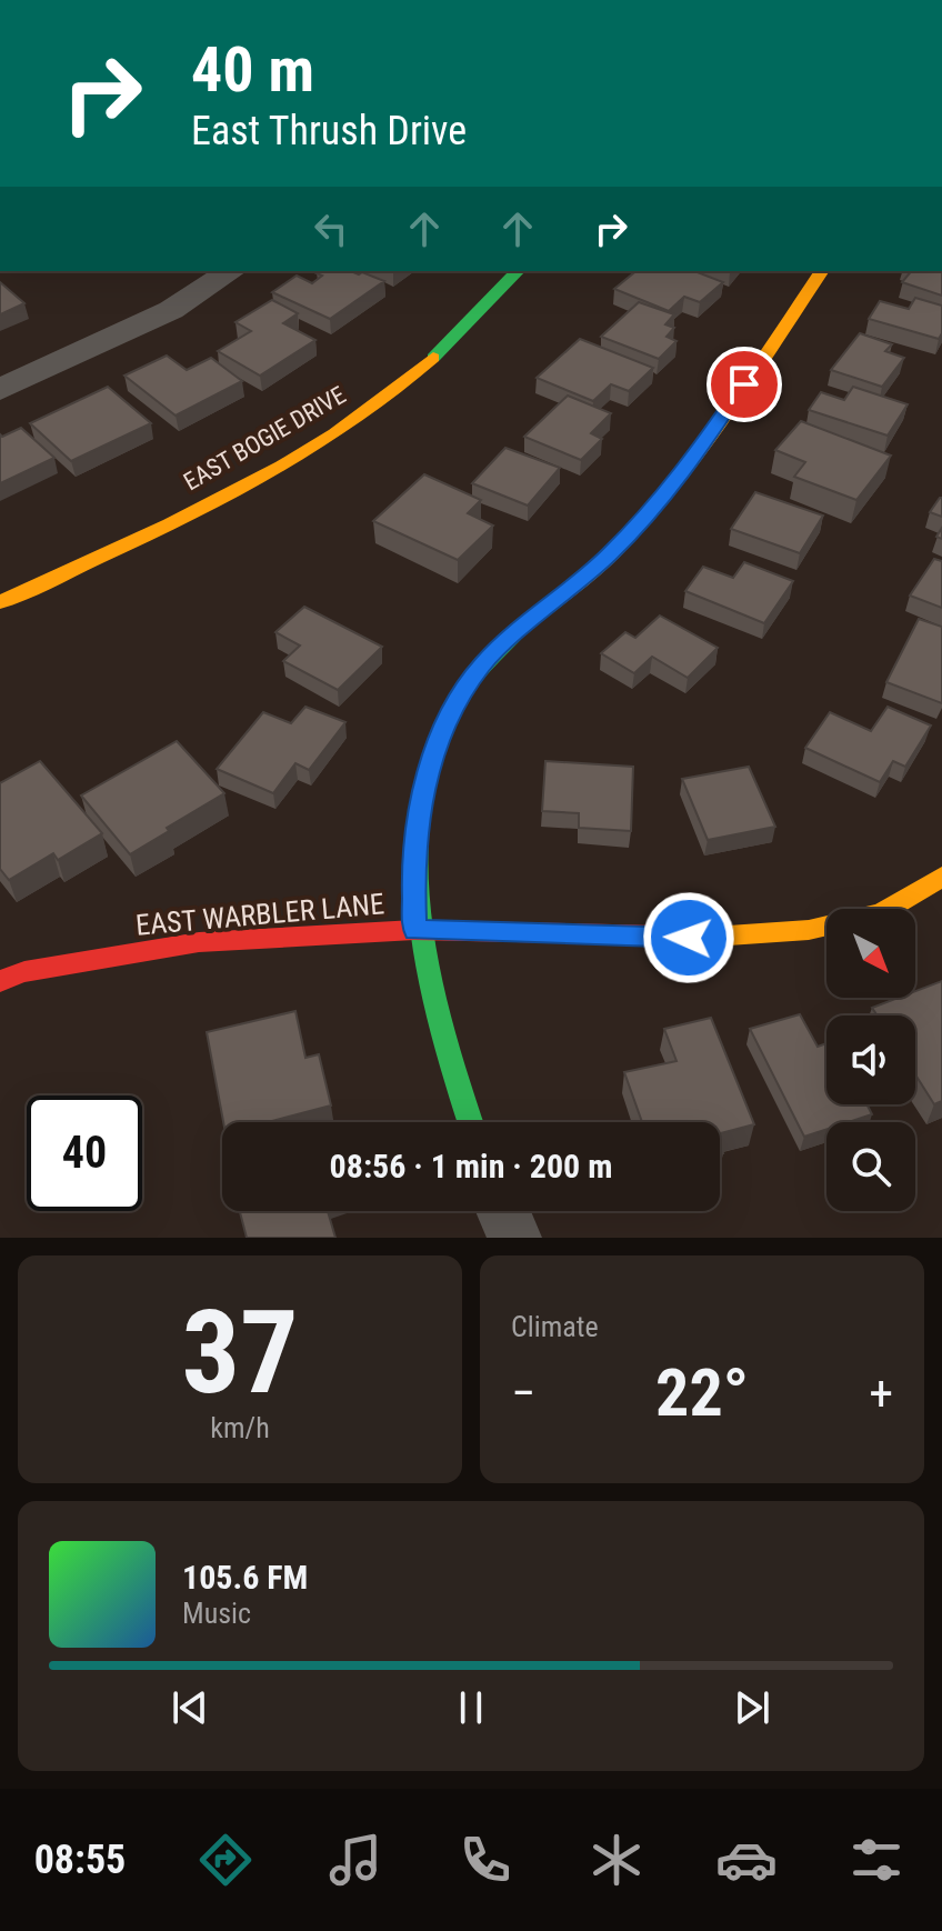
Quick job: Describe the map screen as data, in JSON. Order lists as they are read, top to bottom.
{
  "streets": {
    "street": ["EAST BOGIE DRIVE", "EAST WARBLER LANE"]
  },
  "north": "bottom right",
  "page": {
    "turn": ["40 m", "East Thrush Drive"],
    "limit": "40",
    "trip": "08:56 · 1 min · 200 m",
    "tile": [
      ["37", "km/h"],
      "Climate"
    ],
    "heat": ["−", "22°", "+"],
    "song": ["105.6 FM", "Music"],
    "tabs": "08:55"
  }
}
